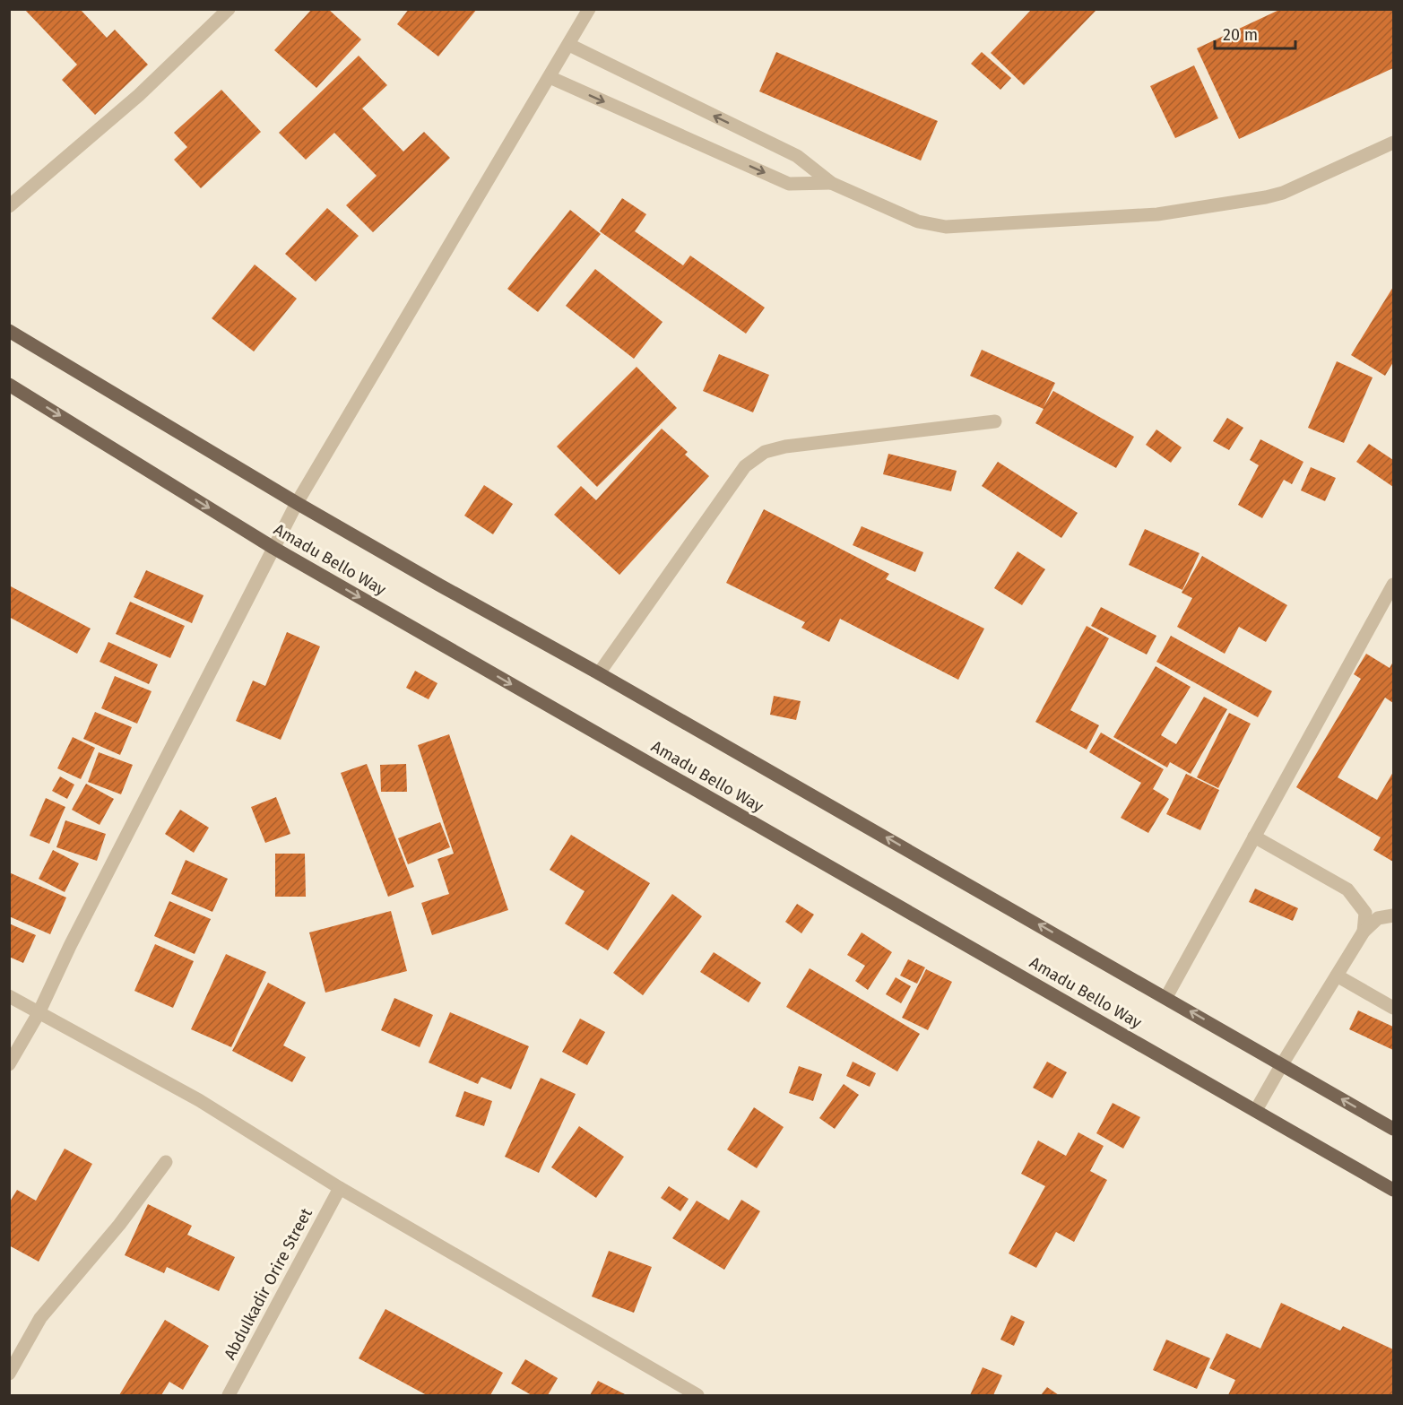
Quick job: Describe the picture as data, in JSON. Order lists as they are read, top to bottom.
{
  "streets": {
    "main road": ["Amadu Bello Way"],
    "street": ["Abdulkadir Orire Street"]
  },
  "scale_bar": "20 m"
}
